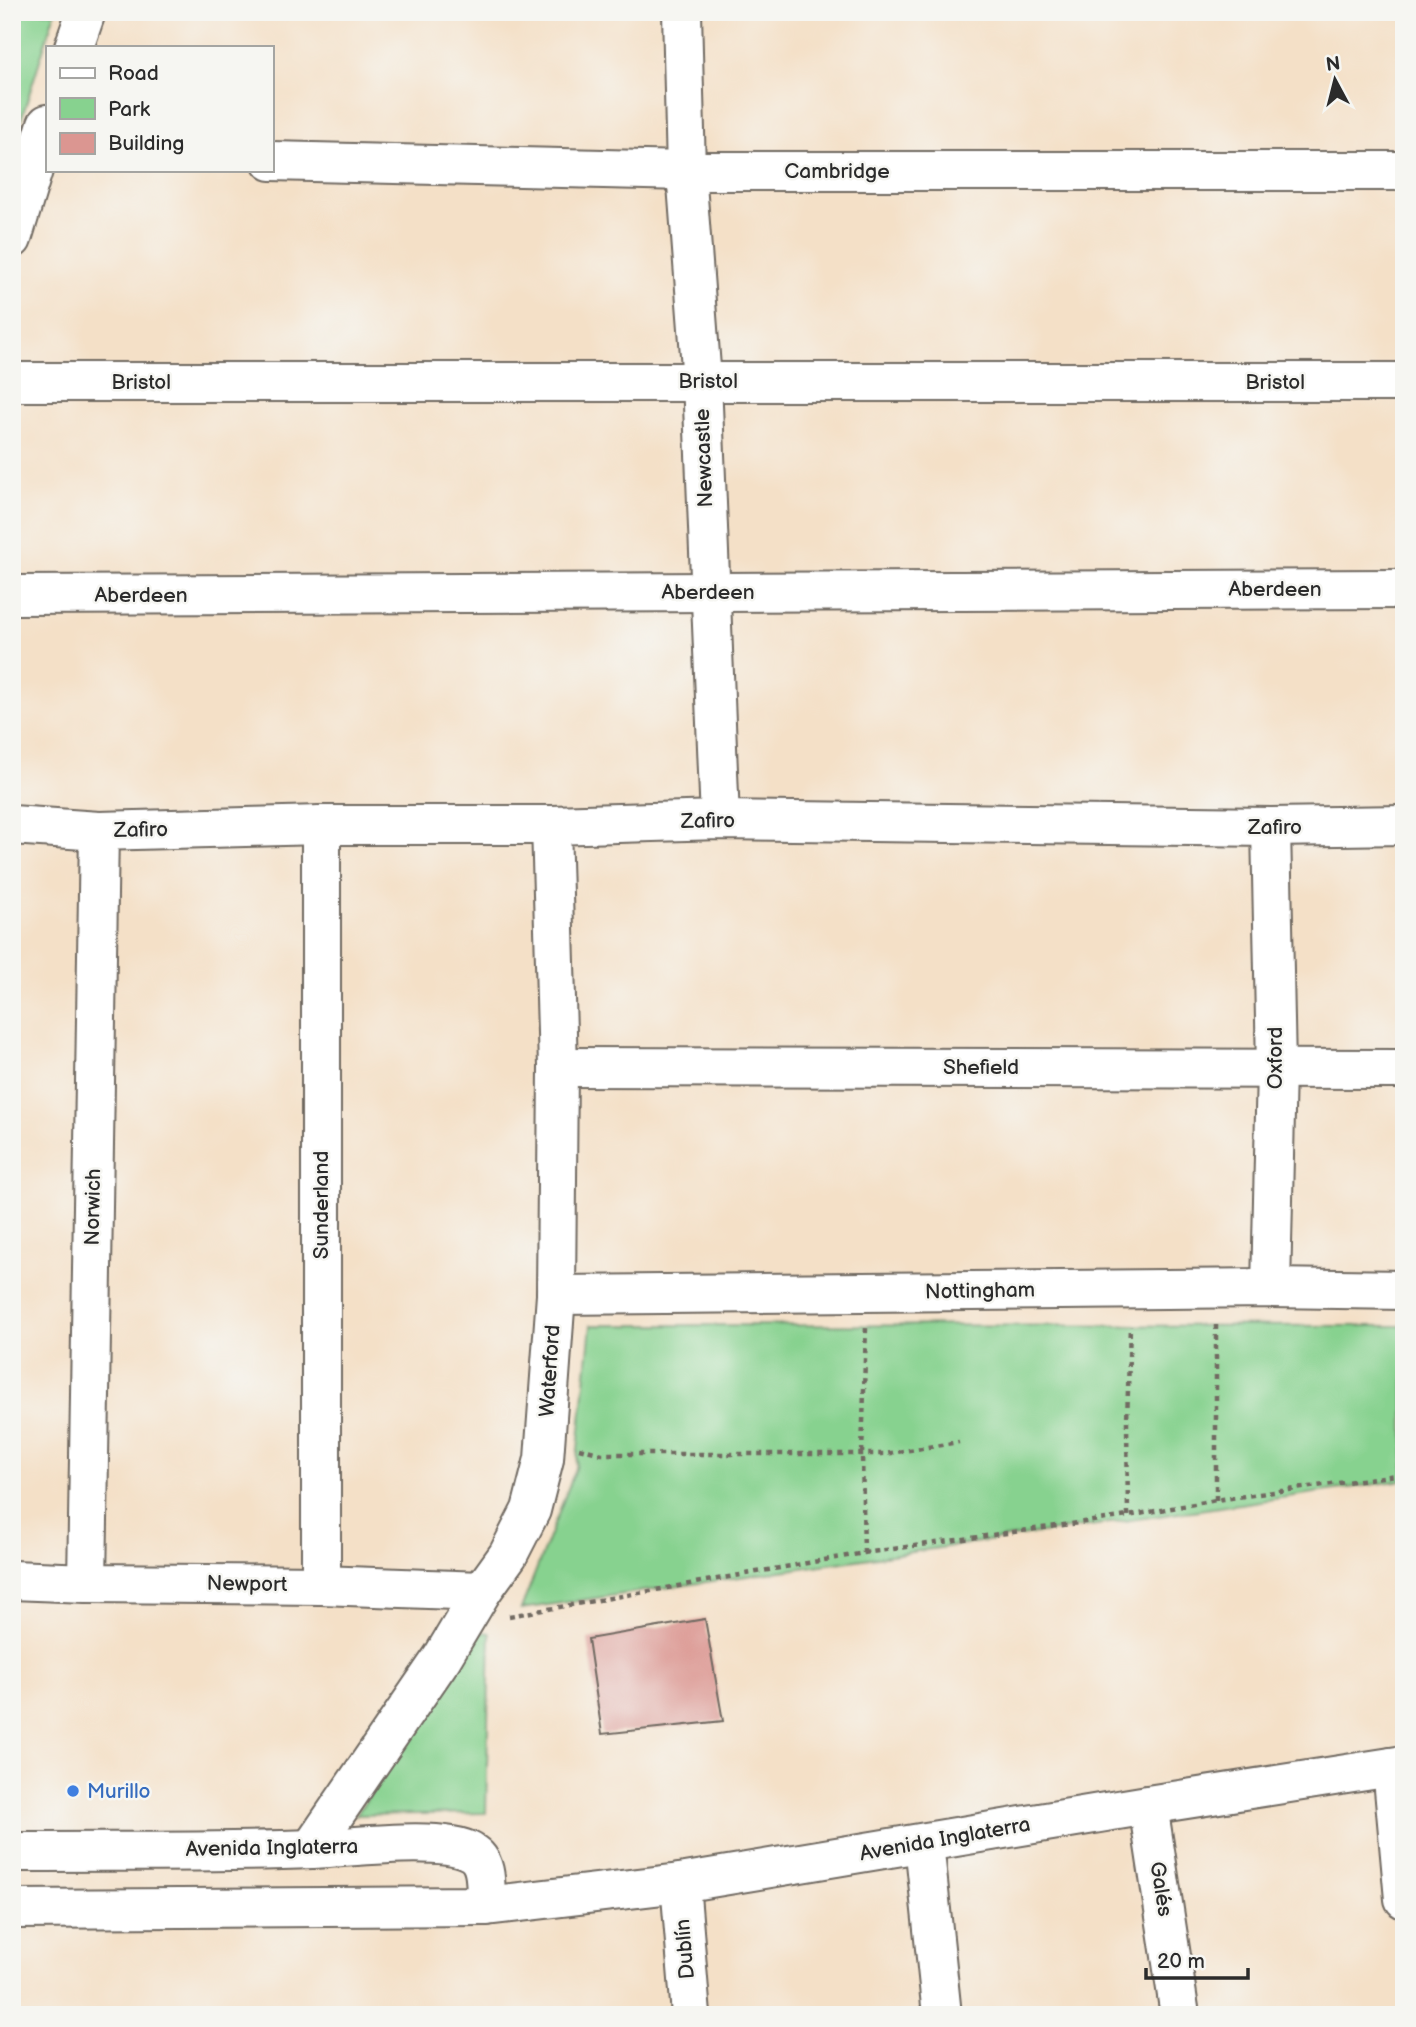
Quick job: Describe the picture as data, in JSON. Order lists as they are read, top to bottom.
{
  "streets": {
    "street": [
      "Cambridge",
      "Bristol",
      "Newcastle",
      "Aberdeen",
      "Zafiro",
      "Oxford",
      "Shefield",
      "Sunderland",
      "Norwich",
      "Nottingham",
      "Waterford",
      "Newport",
      "Avenida Inglaterra",
      "Galés",
      "Dublín"
    ]
  },
  "crossings": [
    ["Cambridge", "Newcastle"],
    ["Bristol", "Newcastle"],
    ["Newcastle", "Aberdeen"],
    ["Newcastle", "Zafiro"],
    ["Zafiro", "Oxford"],
    ["Zafiro", "Sunderland"],
    ["Zafiro", "Norwich"],
    ["Zafiro", "Waterford"],
    ["Oxford", "Shefield"],
    ["Oxford", "Nottingham"],
    ["Shefield", "Waterford"],
    ["Sunderland", "Newport"],
    ["Norwich", "Newport"],
    ["Nottingham", "Waterford"],
    ["Waterford", "Newport"],
    ["Waterford", "Avenida Inglaterra"],
    ["Avenida Inglaterra", "Galés"],
    ["Avenida Inglaterra", "Dublín"]
  ],
  "places": ["Murillo"],
  "legend": ["Road", "Park", "Building"],
  "scale_bar": "20 m",
  "north": "top"
}
